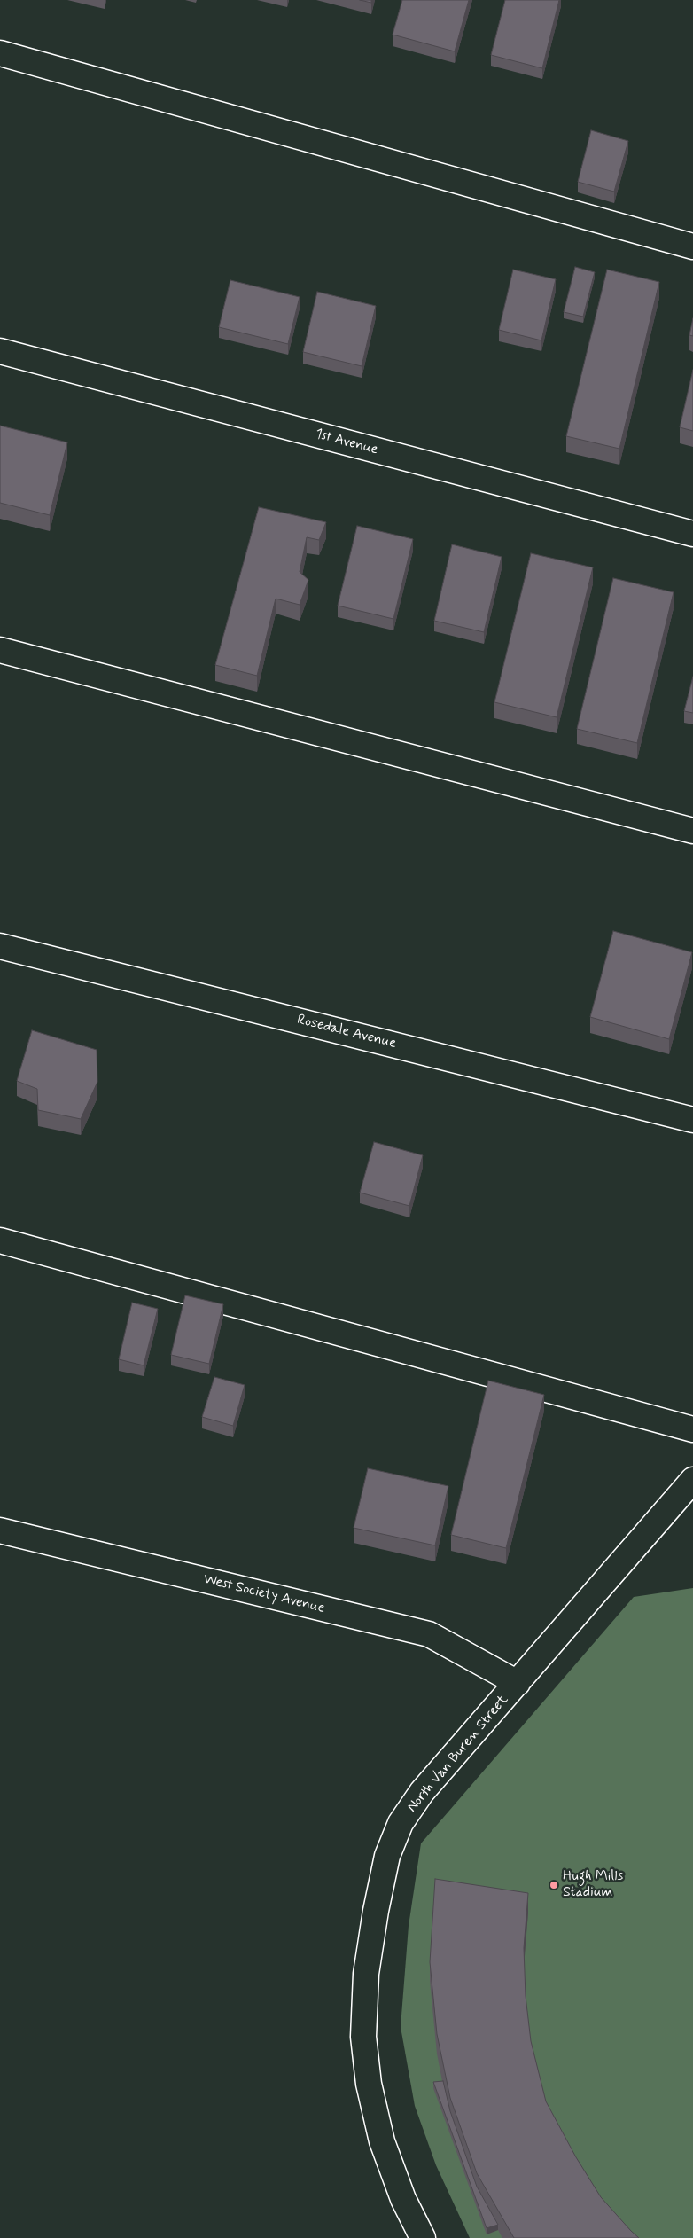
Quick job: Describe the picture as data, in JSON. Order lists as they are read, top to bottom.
{
  "streets": {
    "street": [
      "1st Avenue",
      "Rosedale Avenue",
      "West Society Avenue",
      "North Van Buren Street"
    ]
  },
  "crossings": [
    ["West Society Avenue", "North Van Buren Street"]
  ],
  "places": ["Hugh Mills Stadium"]
}
